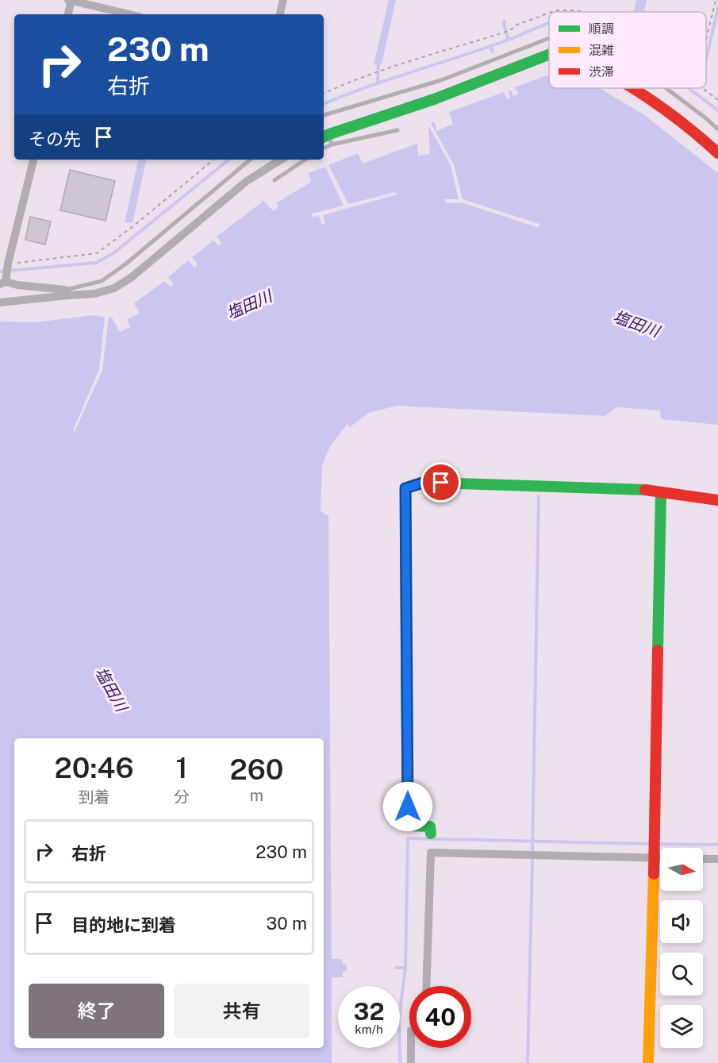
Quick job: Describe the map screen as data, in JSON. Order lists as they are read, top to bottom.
{
  "water": ["塩田川"],
  "legend": ["順調", "混雑", "渋滞"],
  "north": "right",
  "page": {
    "turn": ["230 m", "右折"],
    "then": "その先",
    "eta": [
      "20:46",
      "到着",
      "1",
      "分",
      "260",
      "m"
    ],
    "list": [
      {
        "name": "右折",
        "value": "230 m"
      },
      {
        "name": "目的地に到着",
        "value": "30 m"
      }
    ],
    "buttons": ["終了", "共有"],
    "speed": "32 km/h",
    "limit": "40"
  }
}
